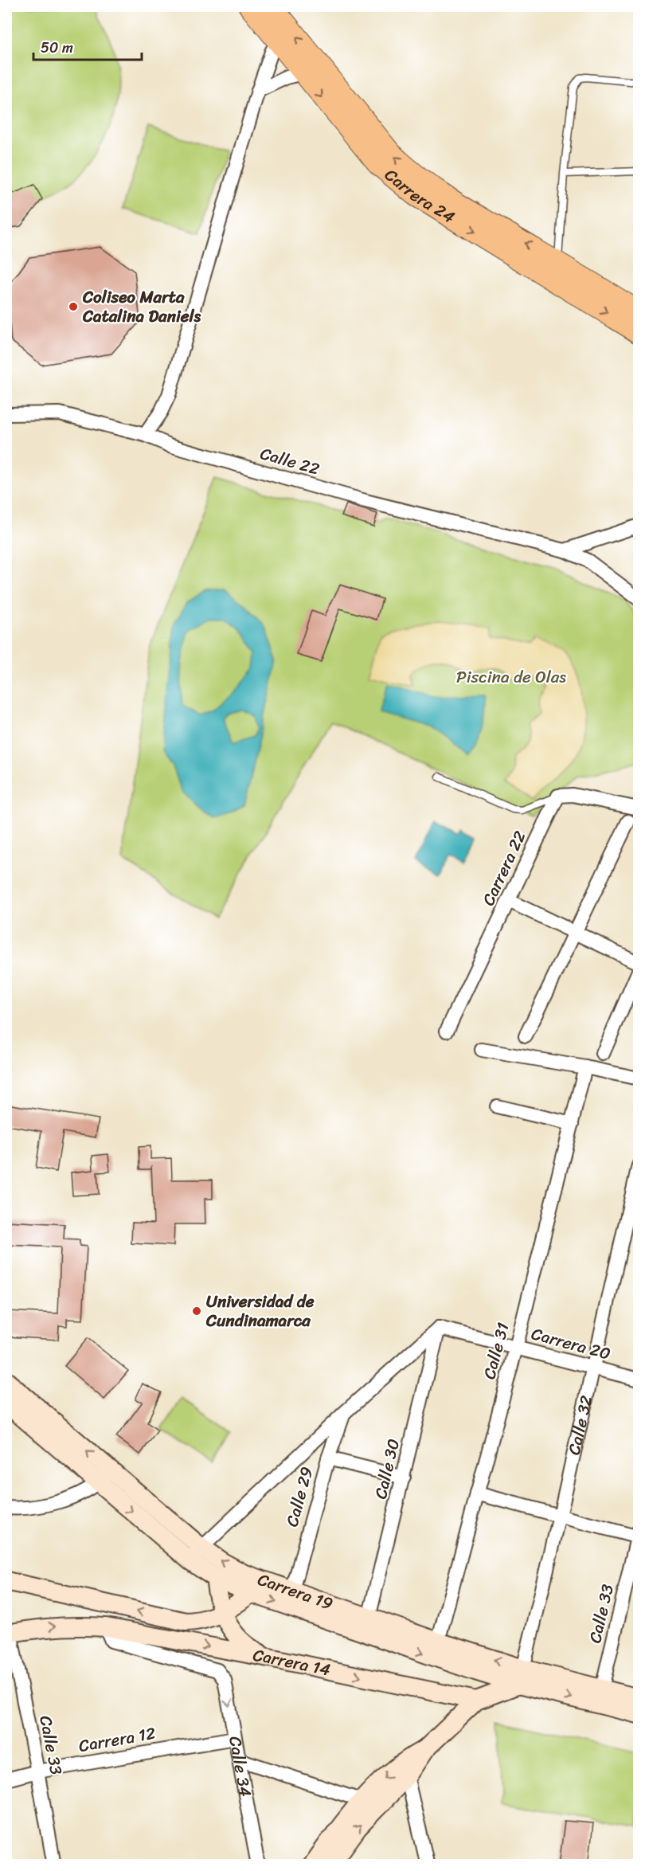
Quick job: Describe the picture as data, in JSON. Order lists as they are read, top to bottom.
{
  "streets": {
    "main road": ["Carrera 24"],
    "street": [
      "Calle 22",
      "Carrera 22",
      "Carrera 20",
      "Calle 31",
      "Calle 32",
      "Calle 30",
      "Calle 29",
      "Carrera 19",
      "Calle 33",
      "Carrera 14",
      "Carrera 12",
      "Calle 34"
    ]
  },
  "crossings": [
    ["Carrera 20", "Calle 31"],
    ["Carrera 20", "Calle 32"],
    ["Carrera 20", "Calle 30"],
    ["Calle 31", "Carrera 19"],
    ["Calle 32", "Carrera 19"],
    ["Calle 30", "Carrera 19"],
    ["Calle 29", "Carrera 19"],
    ["Carrera 19", "Calle 33"],
    ["Calle 33", "Carrera 14"],
    ["Calle 33", "Carrera 12"],
    ["Carrera 14", "Calle 34"],
    ["Carrera 12", "Calle 34"]
  ],
  "parks": ["Piscina de Olas"],
  "places": ["Coliseo Marta Catalina Daniels", "Universidad de Cundinamarca"],
  "scale_bar": "50 m"
}
